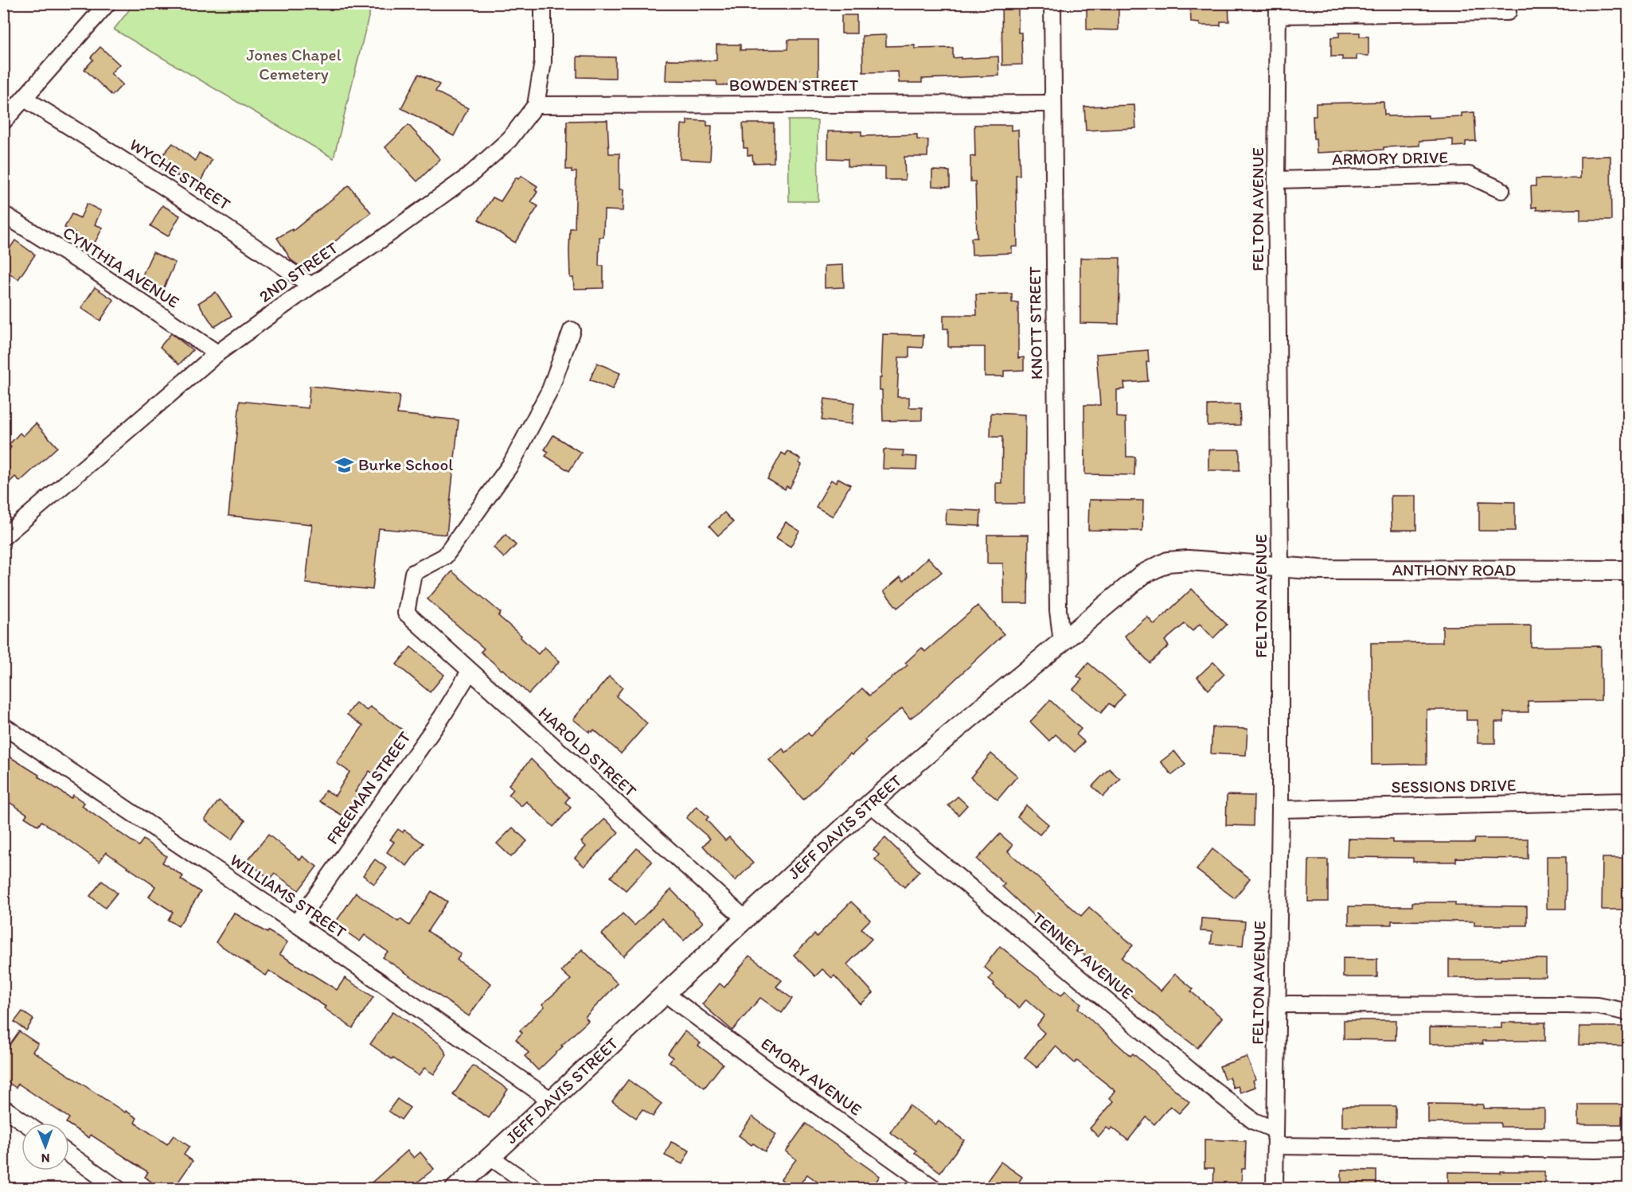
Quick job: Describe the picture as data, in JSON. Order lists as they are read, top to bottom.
{
  "streets": {
    "street": [
      "BOWDEN STREET",
      "ARMORY DRIVE",
      "WYCHE STREET",
      "FELTON AVENUE",
      "CYNTHIA AVENUE",
      "2ND STREET",
      "KNOTT STREET",
      "ANTHONY ROAD",
      "HAROLD STREET",
      "SESSIONS DRIVE",
      "FREEMAN STREET",
      "JEFF DAVIS STREET",
      "WILLIAMS STREET",
      "TENNEY AVENUE",
      "EMORY AVENUE"
    ]
  },
  "crossings": [
    ["BOWDEN STREET", "2ND STREET"],
    ["BOWDEN STREET", "KNOTT STREET"],
    ["ARMORY DRIVE", "FELTON AVENUE"],
    ["WYCHE STREET", "2ND STREET"],
    ["FELTON AVENUE", "ANTHONY ROAD"],
    ["FELTON AVENUE", "SESSIONS DRIVE"],
    ["FELTON AVENUE", "JEFF DAVIS STREET"],
    ["FELTON AVENUE", "TENNEY AVENUE"],
    ["CYNTHIA AVENUE", "2ND STREET"],
    ["KNOTT STREET", "JEFF DAVIS STREET"],
    ["ANTHONY ROAD", "JEFF DAVIS STREET"],
    ["HAROLD STREET", "FREEMAN STREET"],
    ["HAROLD STREET", "JEFF DAVIS STREET"],
    ["FREEMAN STREET", "WILLIAMS STREET"],
    ["JEFF DAVIS STREET", "WILLIAMS STREET"],
    ["JEFF DAVIS STREET", "TENNEY AVENUE"],
    ["JEFF DAVIS STREET", "EMORY AVENUE"]
  ],
  "parks": ["Jones Chapel Cemetery"],
  "places": {
    "school or university": ["Burke School"]
  },
  "north": "bottom"
}
